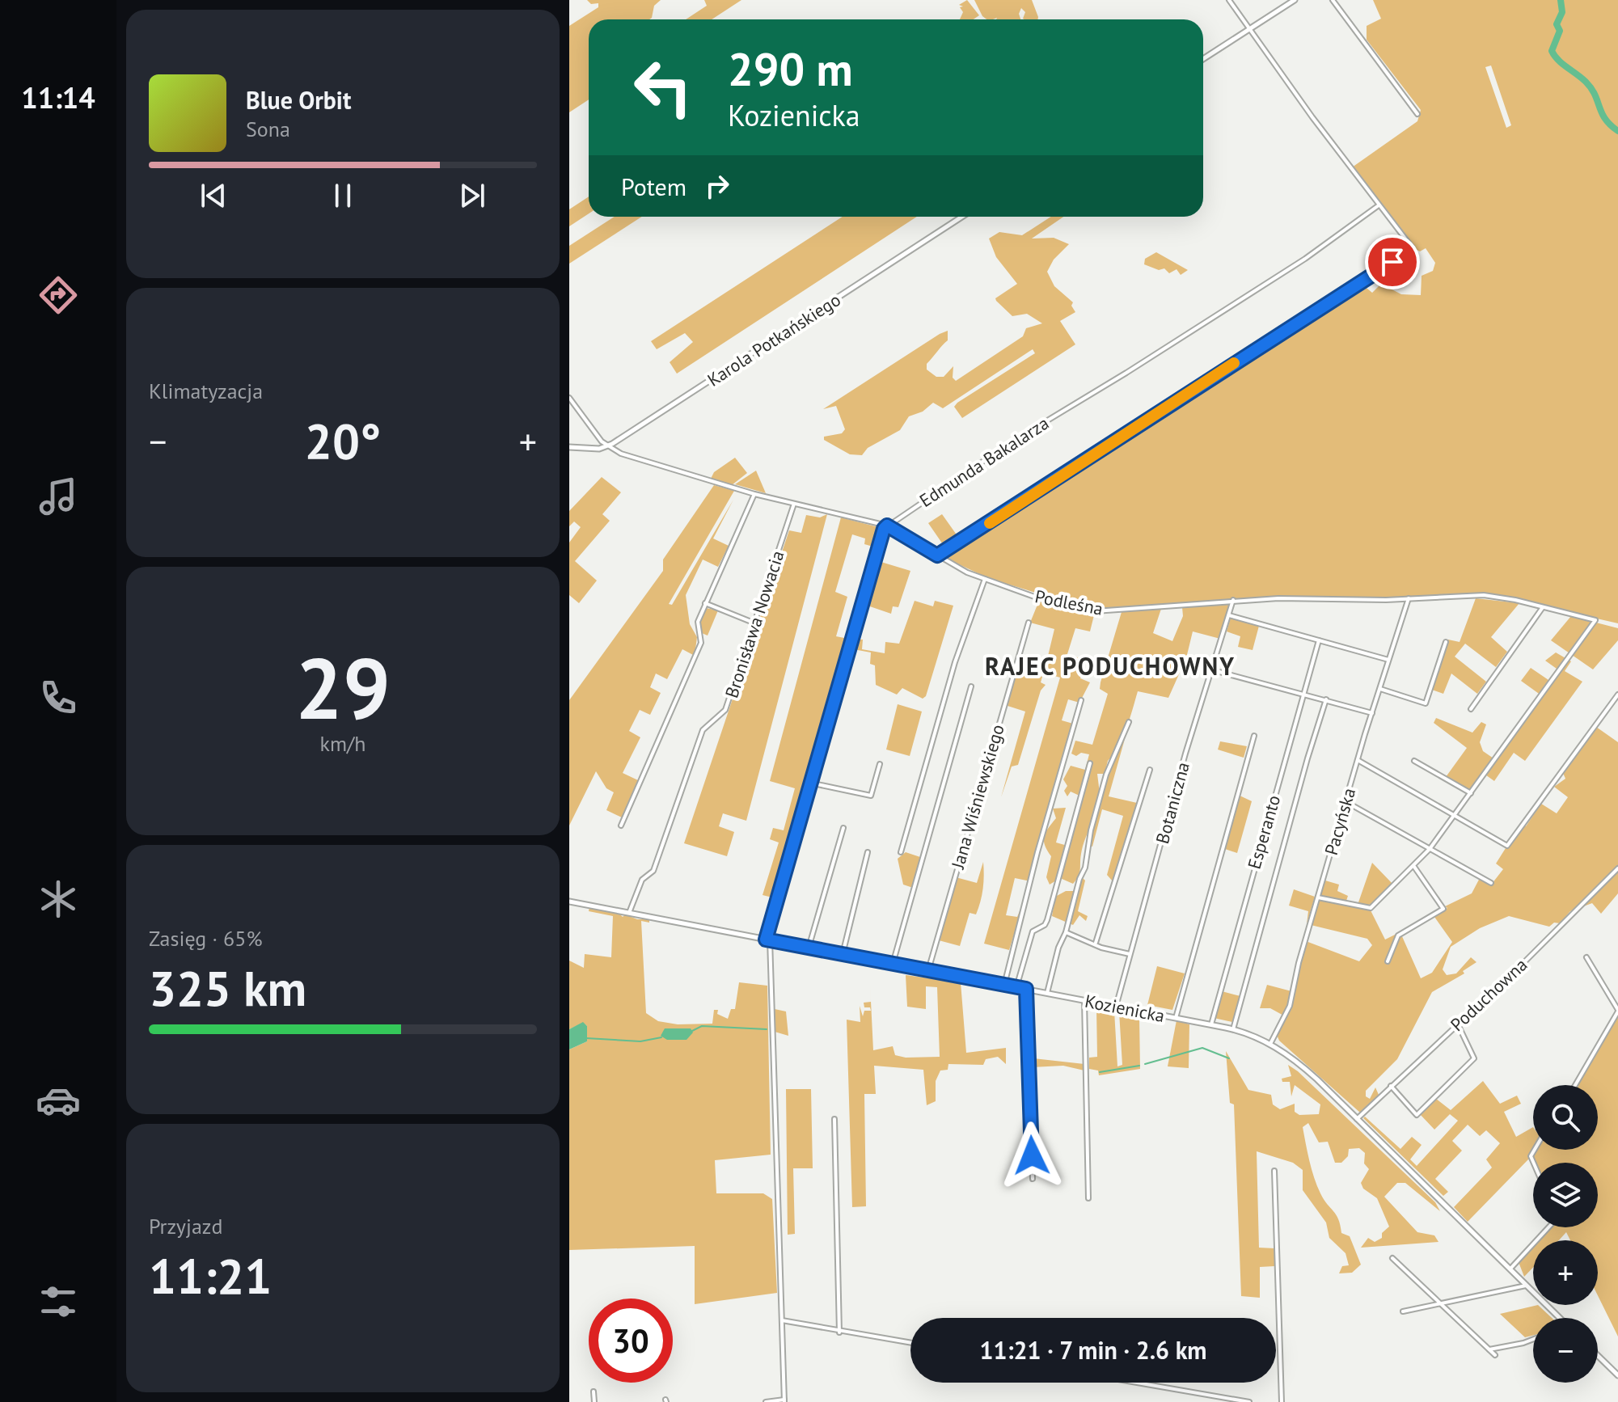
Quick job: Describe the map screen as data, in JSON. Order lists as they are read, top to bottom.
{
  "streets": {
    "main road": ["Karola Potkańskiego", "Kozienicka"],
    "street": [
      "Edmunda Bakalarza",
      "Podleśna",
      "Bronisława Nowacia",
      "Jana Wiśniewskiego",
      "Botaniczna",
      "Pacyńska",
      "Esperanto",
      "Poduchowna"
    ]
  },
  "crossings": [
    ["Karola Potkańskiego", "Podleśna"],
    ["Edmunda Bakalarza", "Podleśna"],
    ["Podleśna", "Bronisława Nowacia"],
    ["Podleśna", "Botaniczna"],
    ["Podleśna", "Pacyńska"],
    ["Bronisława Nowacia", "Kozienicka"],
    ["Jana Wiśniewskiego", "Kozienicka"],
    ["Botaniczna", "Kozienicka"],
    ["Pacyńska", "Kozienicka"],
    ["Esperanto", "Kozienicka"],
    ["Poduchowna", "Kozienicka"]
  ],
  "districts": ["RAJEC PODUCHOWNY"],
  "page": {
    "tabs": "11:14",
    "turn": ["290 m", "Kozienicka"],
    "song": ["Blue Orbit", "Sona"],
    "then": "Potem",
    "tile": [
      "Klimatyzacja",
      ["29", "km/h"],
      ["Zasięg · 65%", "325 km"],
      ["Przyjazd", "11:21"]
    ],
    "heat": ["−", "20°", "+"],
    "map_buttons": ["+", "−"],
    "limit": "30",
    "trip": "11:21 · 7 min · 2.6 km"
  }
}
